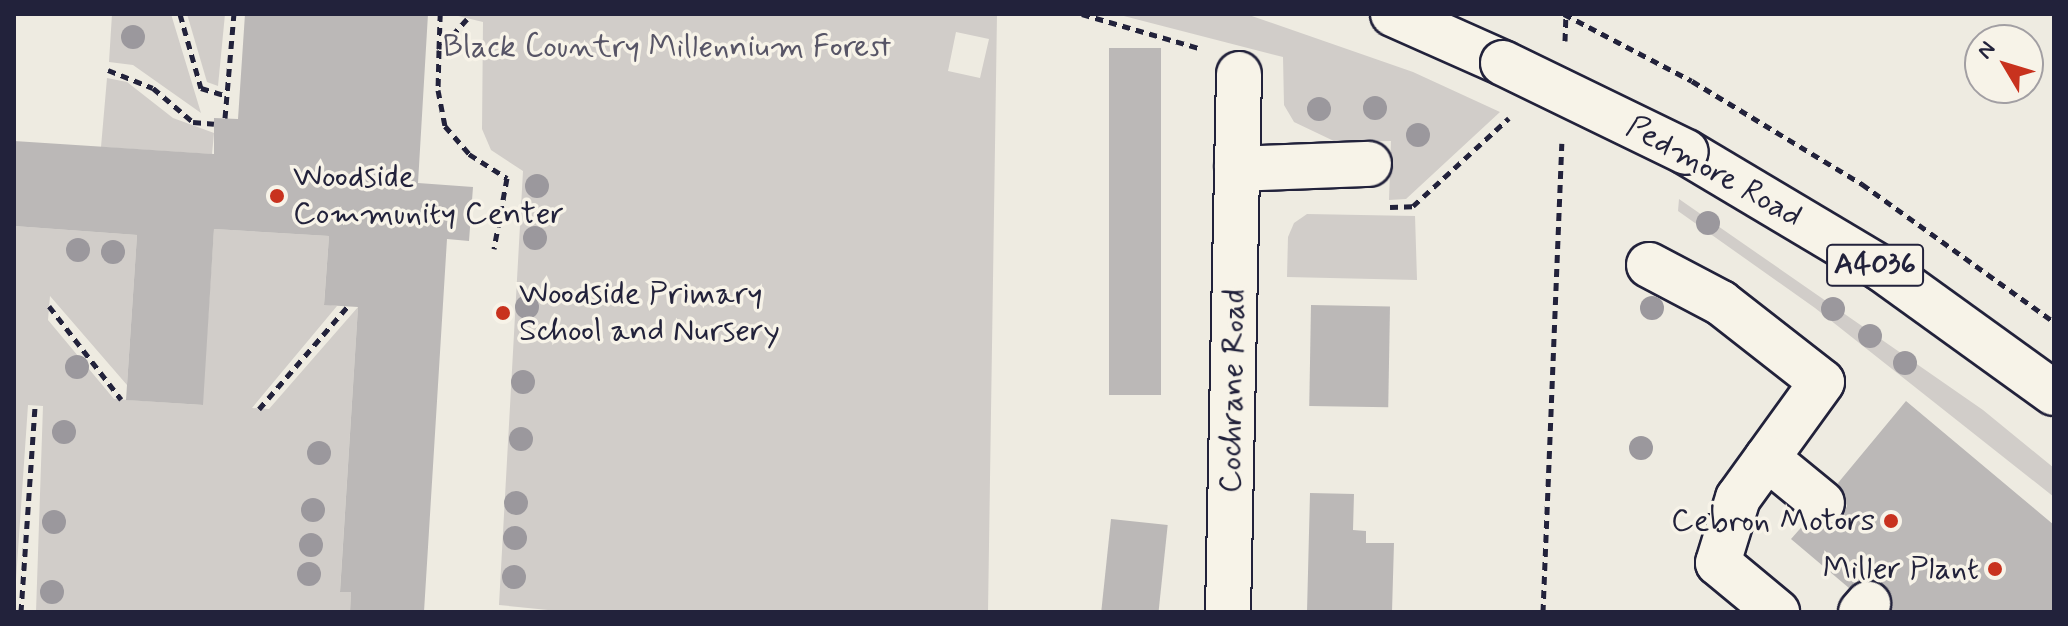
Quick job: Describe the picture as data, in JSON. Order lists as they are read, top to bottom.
{
  "streets": {
    "main road": ["Pedmore Road", "A4036", "Cochrane Road"]
  },
  "parks": ["Black Country Millennium Forest"],
  "places": [
    "Woodside Community Center",
    "Woodside Primary School and Nursery",
    "Cebron Motors",
    "Miller Plant"
  ],
  "north": "top left"
}
